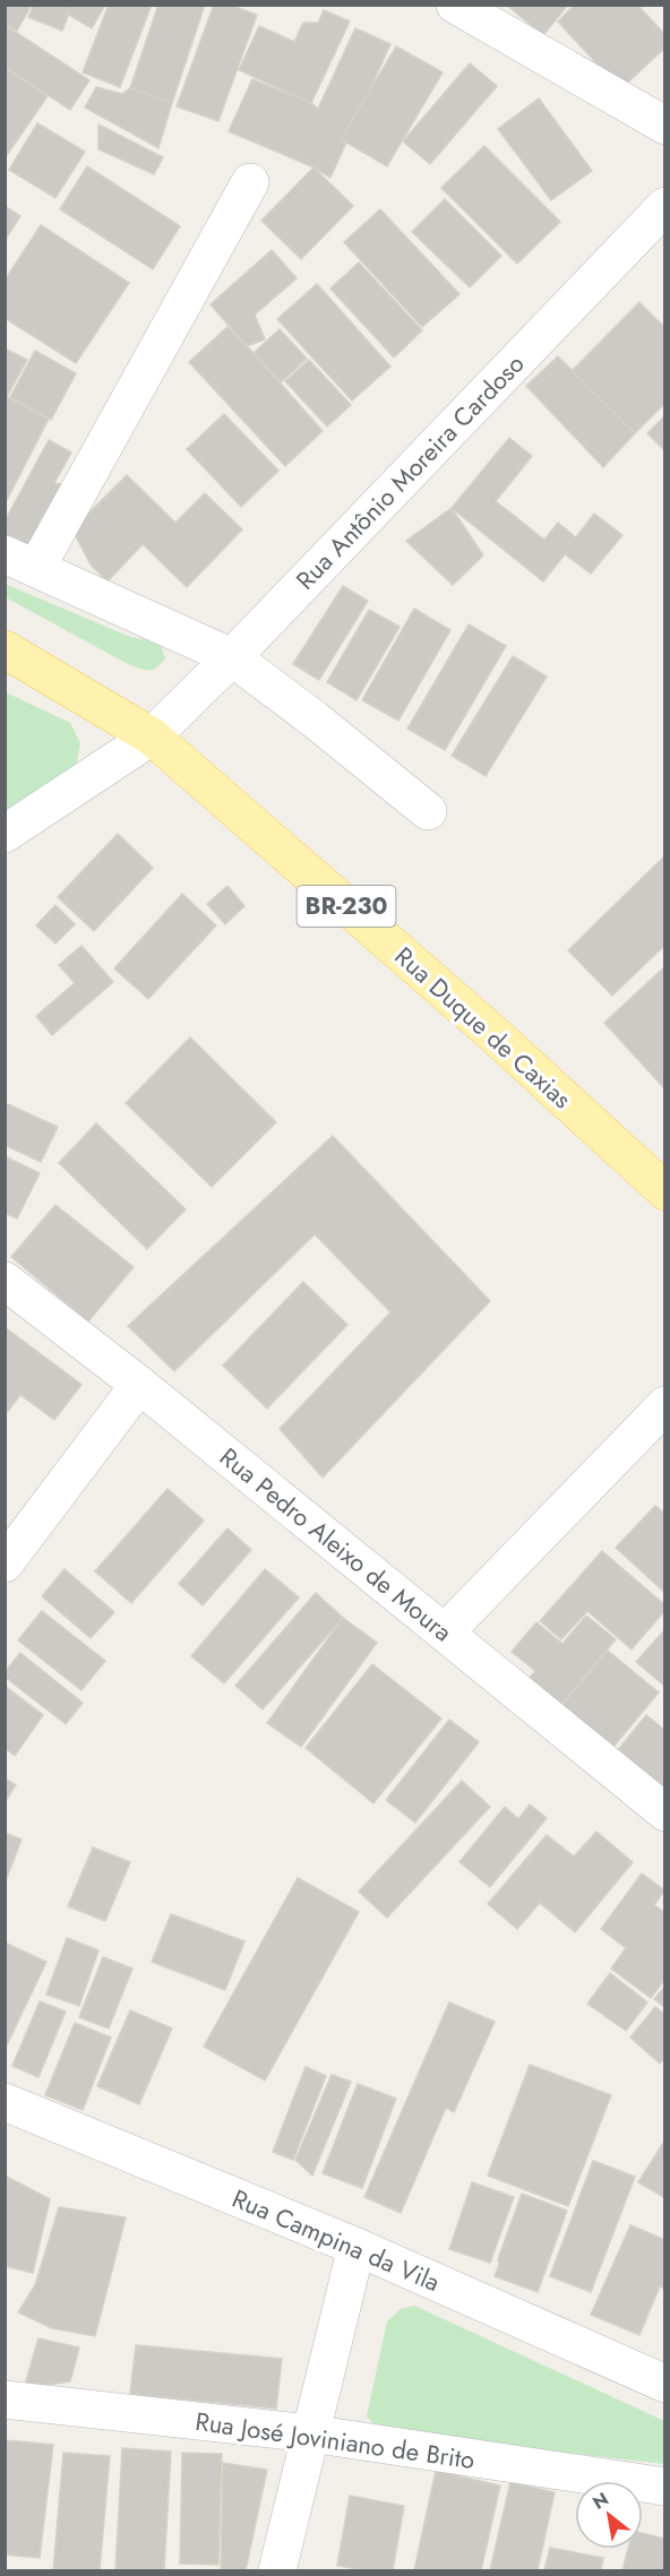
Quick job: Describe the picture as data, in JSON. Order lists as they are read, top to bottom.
{
  "streets": {
    "main road": ["BR-230", "Rua Duque de Caxias"],
    "street": [
      "Rua Antônio Moreira Cardoso",
      "Rua Pedro Aleixo de Moura",
      "Rua Campina da Vila",
      "Rua José Joviniano de Brito"
    ]
  },
  "crossings": [
    ["Rua Antônio Moreira Cardoso", "Rua Duque de Caxias"]
  ],
  "north": "top left"
}
